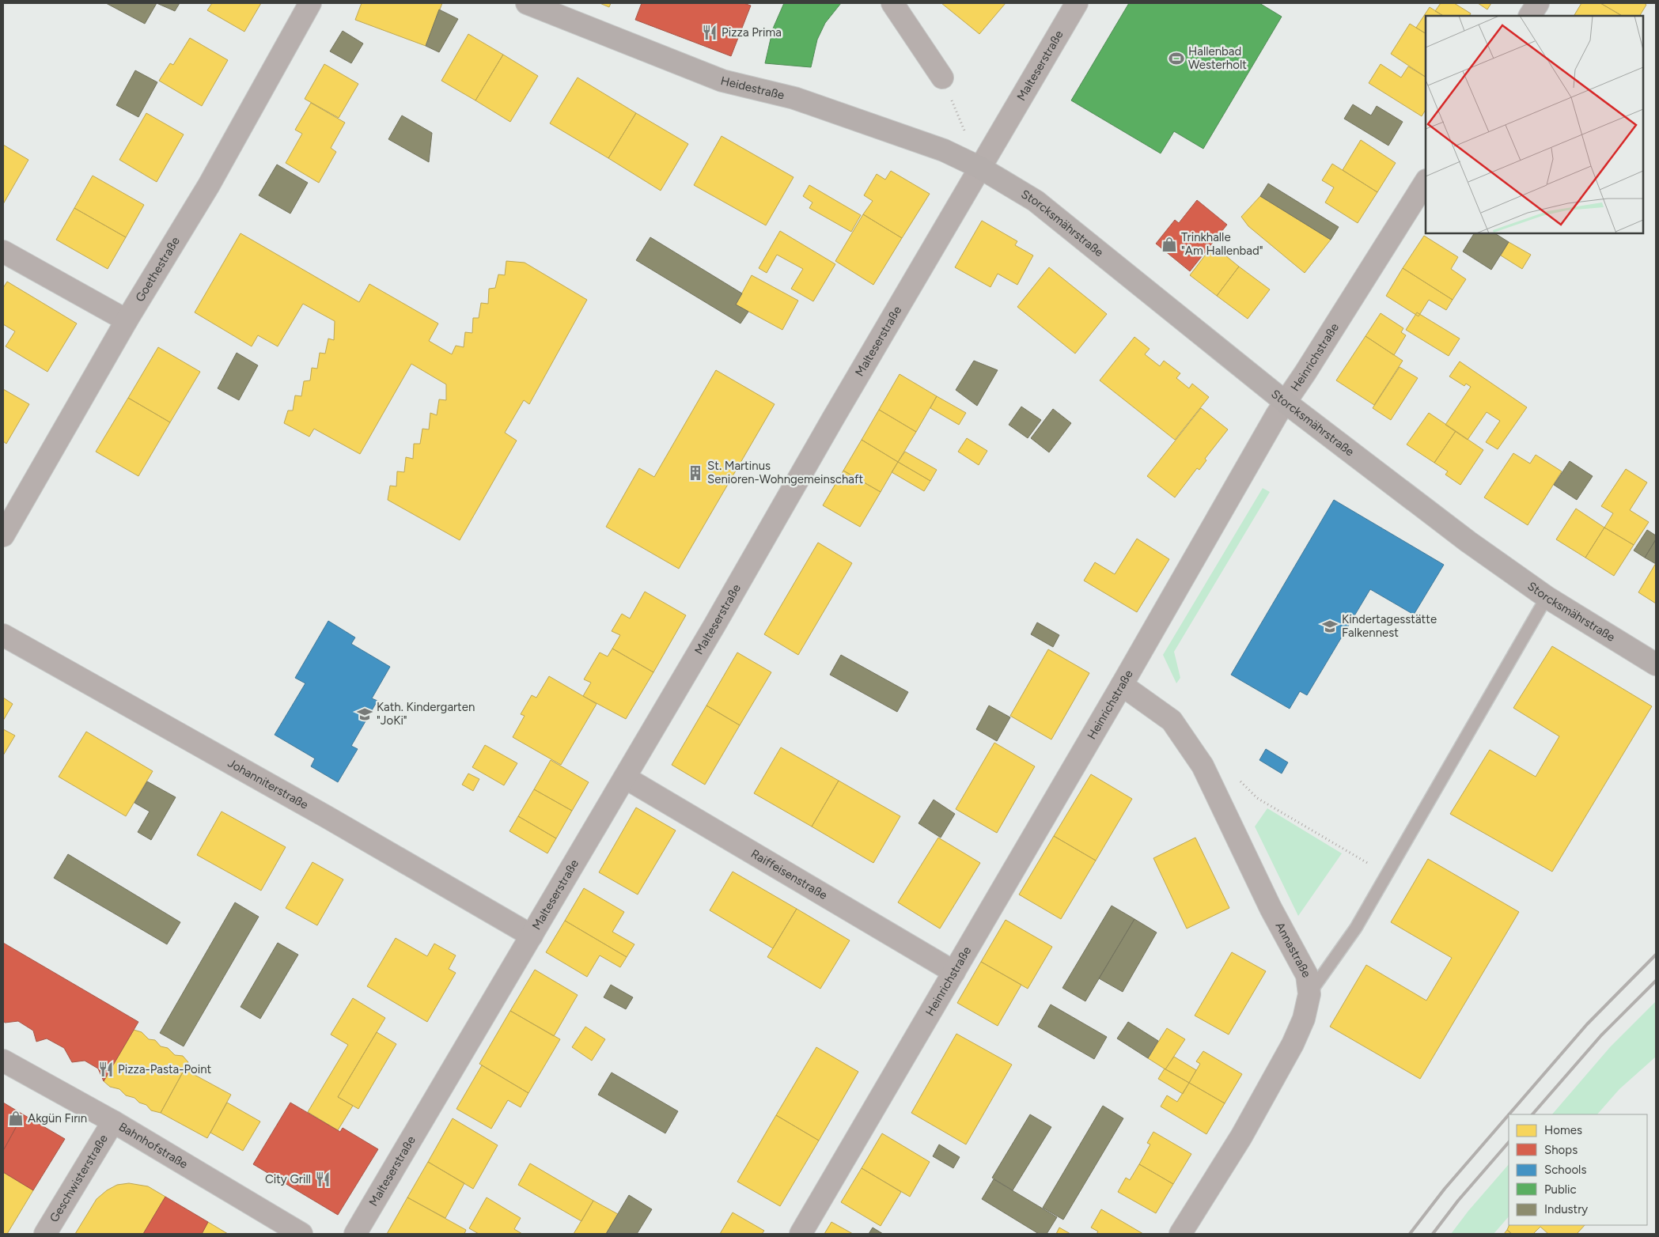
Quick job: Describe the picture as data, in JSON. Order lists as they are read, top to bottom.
{
  "streets": {
    "main road": ["Heidestraße", "Storcksmährstraße"],
    "street": [
      "Malteserstraße",
      "Goethestraße",
      "Heinrichstraße",
      "Johanniterstraße",
      "Raiffeisenstraße",
      "Annastraße",
      "Bahnhofstraße",
      "Geschwisterstraße"
    ]
  },
  "crossings": [
    ["Malteserstraße", "Heidestraße"],
    ["Malteserstraße", "Storcksmährstraße"],
    ["Malteserstraße", "Johanniterstraße"],
    ["Malteserstraße", "Raiffeisenstraße"],
    ["Heidestraße", "Storcksmährstraße"],
    ["Storcksmährstraße", "Heinrichstraße"],
    ["Heinrichstraße", "Raiffeisenstraße"],
    ["Heinrichstraße", "Annastraße"],
    ["Bahnhofstraße", "Geschwisterstraße"]
  ],
  "places": {
    "restaurant": ["Pizza Prima", "Pizza-Pasta-Point", "City Grill"],
    "sports": ["Hallenbad Westerholt"],
    "shop": ["Trinkhalle \"Am Hallenbad\"", "Akgün Fırın"],
    "building": ["St. Martinus Senioren-Wohngemeinschaft"],
    "school or university": ["Kindertagesstätte Falkennest", "Kath. Kindergarten \"JoKi\""]
  },
  "legend": [
    "Homes",
    "Shops",
    "Schools",
    "Public",
    "Industry"
  ]
}
